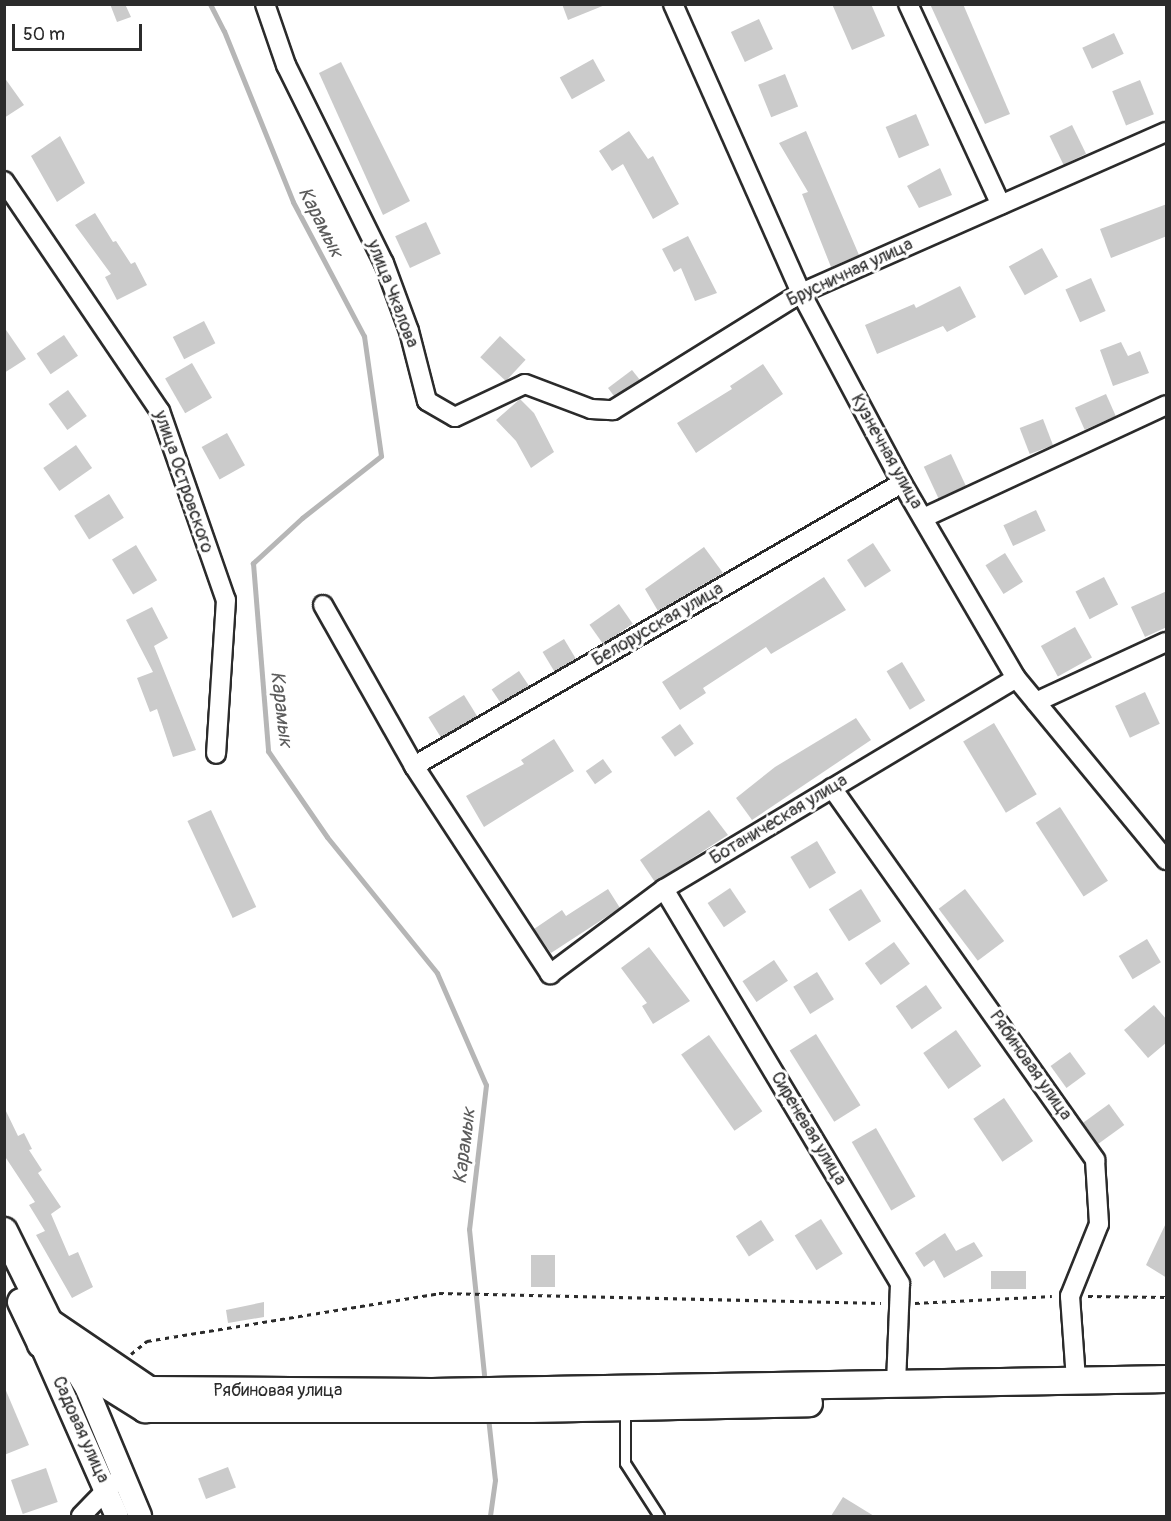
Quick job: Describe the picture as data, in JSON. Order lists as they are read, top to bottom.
{
  "streets": {
    "main road": ["Рябиновая улица"],
    "street": [
      "Брусничная улица",
      "улица Чкалова",
      "Кузнечная улица",
      "улица Островского",
      "Белорусская улица",
      "Ботаническая улица",
      "Сиреневая улица",
      "Садовая улица"
    ]
  },
  "crossings": [
    ["Брусничная улица", "улица Чкалова"],
    ["Брусничная улица", "Кузнечная улица"],
    ["Кузнечная улица", "Белорусская улица"],
    ["Кузнечная улица", "Ботаническая улица"],
    ["Белорусская улица", "Ботаническая улица"],
    ["Ботаническая улица", "Рябиновая улица"],
    ["Ботаническая улица", "Сиреневая улица"],
    ["Рябиновая улица", "Садовая улица"]
  ],
  "water": ["Карамык"],
  "scale_bar": "50 m"
}
